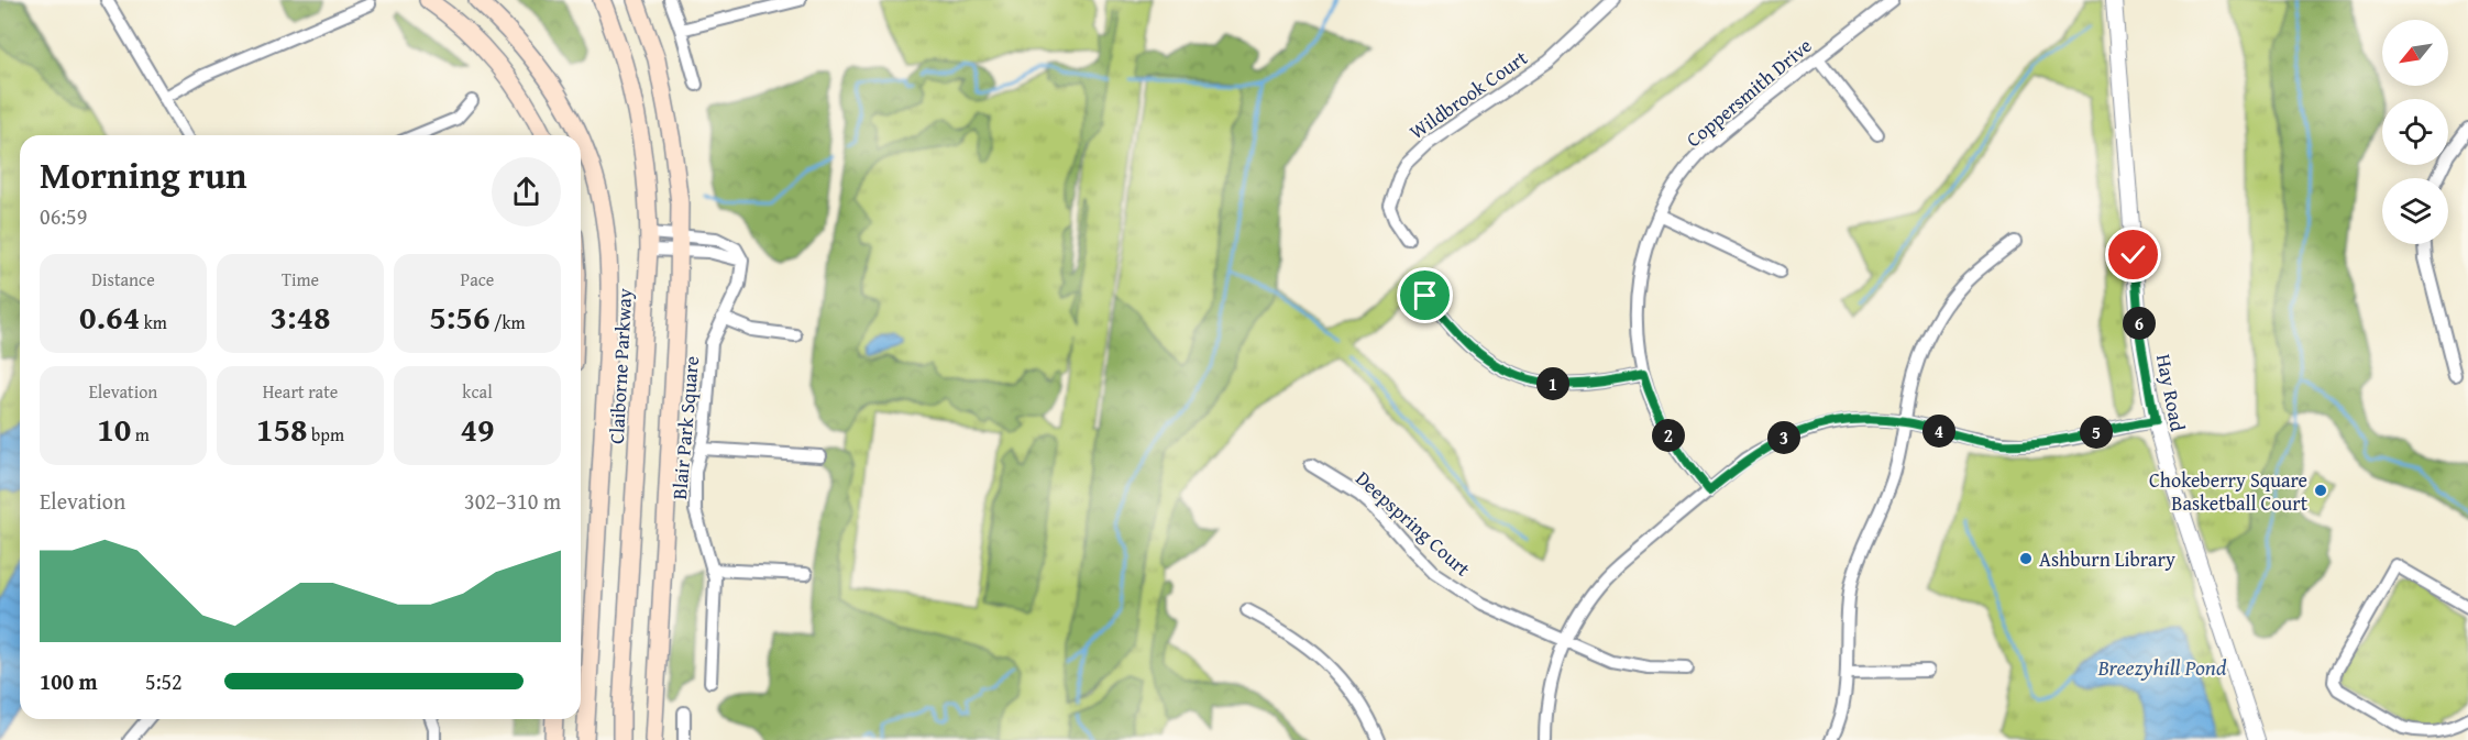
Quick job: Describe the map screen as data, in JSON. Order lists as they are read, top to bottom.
{
  "streets": {
    "main road": ["Claiborne Parkway"],
    "street": [
      "Coppersmith Drive",
      "Wildbrook Court",
      "Hay Road",
      "Blair Park Square",
      "Deepspring Court"
    ]
  },
  "crossings": [
    ["Claiborne Parkway", "Blair Park Square"]
  ],
  "water": ["Breezyhill Pond"],
  "places": ["Chokeberry Square Basketball Court", "Ashburn Library"],
  "north": "bottom left",
  "page": {
    "heading": ["Morning run", "06:59"],
    "stats": [
      ["Distance", "0.64 km"],
      ["Time", "3:48"],
      ["Pace", "5:56 /km"],
      ["Elevation", "10 m"],
      ["Heart rate", "158 bpm"],
      ["kcal", "49"]
    ],
    "pins": [
      "6",
      "1",
      "4",
      "5",
      "2",
      "3"
    ],
    "chart": ["Elevation", "302–310 m"],
    "list": [
      {
        "name": "100 m",
        "note": "5:52"
      }
    ]
  }
}
